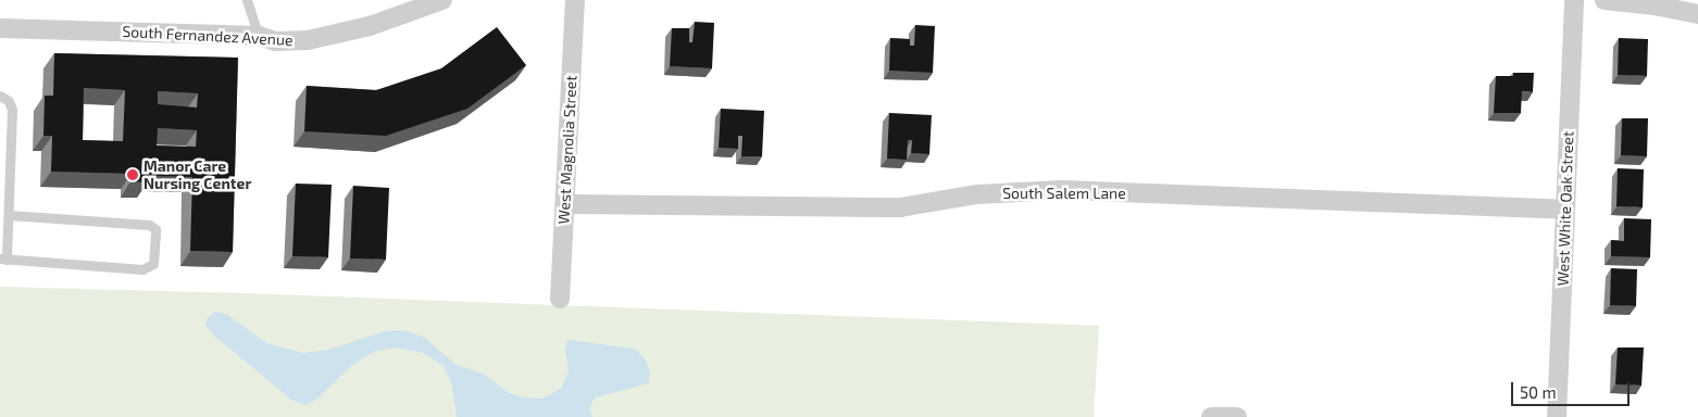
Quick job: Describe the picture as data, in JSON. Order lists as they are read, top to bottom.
{
  "streets": {
    "street": [
      "South Fernandez Avenue",
      "West Magnolia Street",
      "South Salem Lane",
      "West White Oak Street"
    ]
  },
  "crossings": [
    ["West Magnolia Street", "South Salem Lane"],
    ["South Salem Lane", "West White Oak Street"]
  ],
  "places": ["Manor Care Nursing Center"],
  "scale_bar": "50 m"
}
